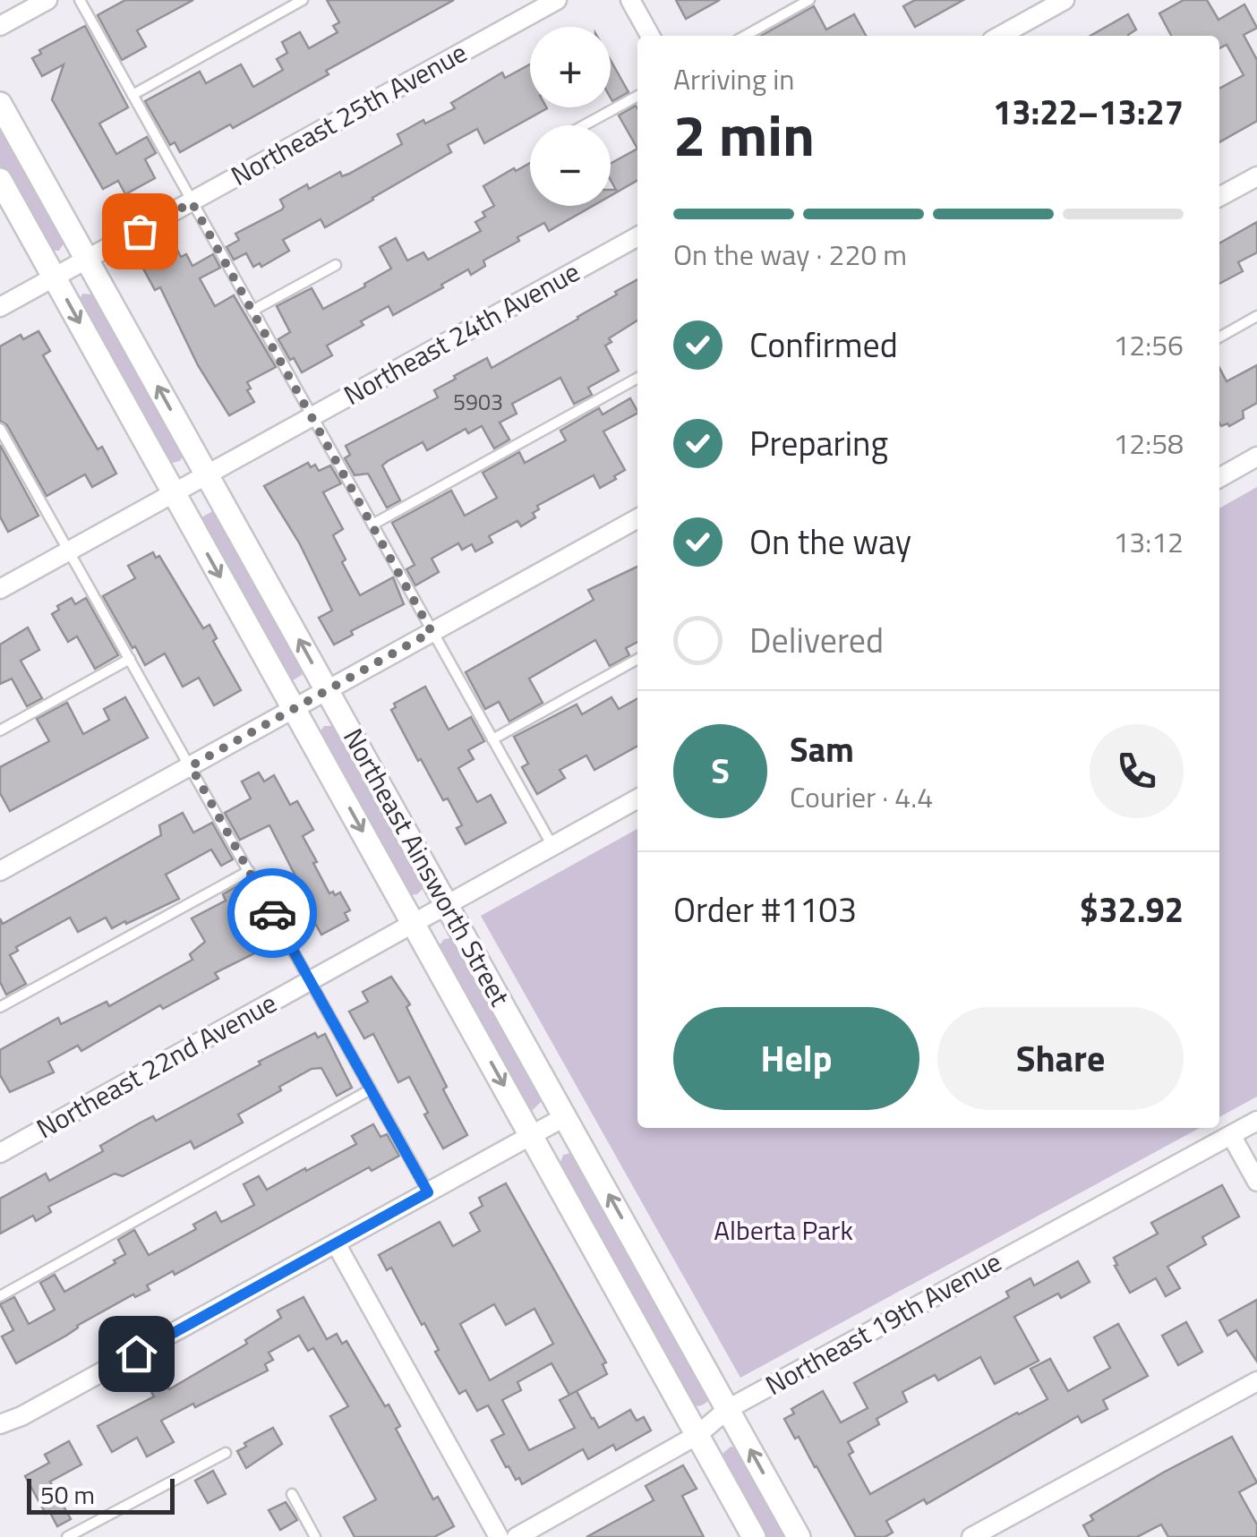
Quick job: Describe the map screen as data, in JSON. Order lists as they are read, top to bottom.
{
  "streets": {
    "street": [
      "Northeast 25th Avenue",
      "Northeast 24th Avenue",
      "Northeast Ainsworth Street",
      "Northeast 22nd Avenue",
      "Northeast 19th Avenue"
    ]
  },
  "crossings": [
    ["Northeast 25th Avenue", "Northeast Ainsworth Street"],
    ["Northeast 24th Avenue", "Northeast Ainsworth Street"],
    ["Northeast Ainsworth Street", "Northeast 22nd Avenue"],
    ["Northeast Ainsworth Street", "Northeast 19th Avenue"]
  ],
  "parks": ["Alberta Park"],
  "house_numbers": ["5903"],
  "scale_bar": "50 m",
  "page": {
    "map_buttons": ["+", "−"],
    "heading": ["2 min", "Arriving in", "13:22–13:27"],
    "panel": [
      "Sam",
      "Courier · 4.4",
      "Order #1103",
      "$32.92"
    ],
    "bar": "On the way · 220 m",
    "list": [
      ["Confirmed", "12:56"],
      ["Preparing", "12:58"],
      ["On the way", "13:12"],
      "Delivered"
    ],
    "round": "S",
    "buttons": ["Help", "Share"],
    "scale": "50 m"
  }
}
